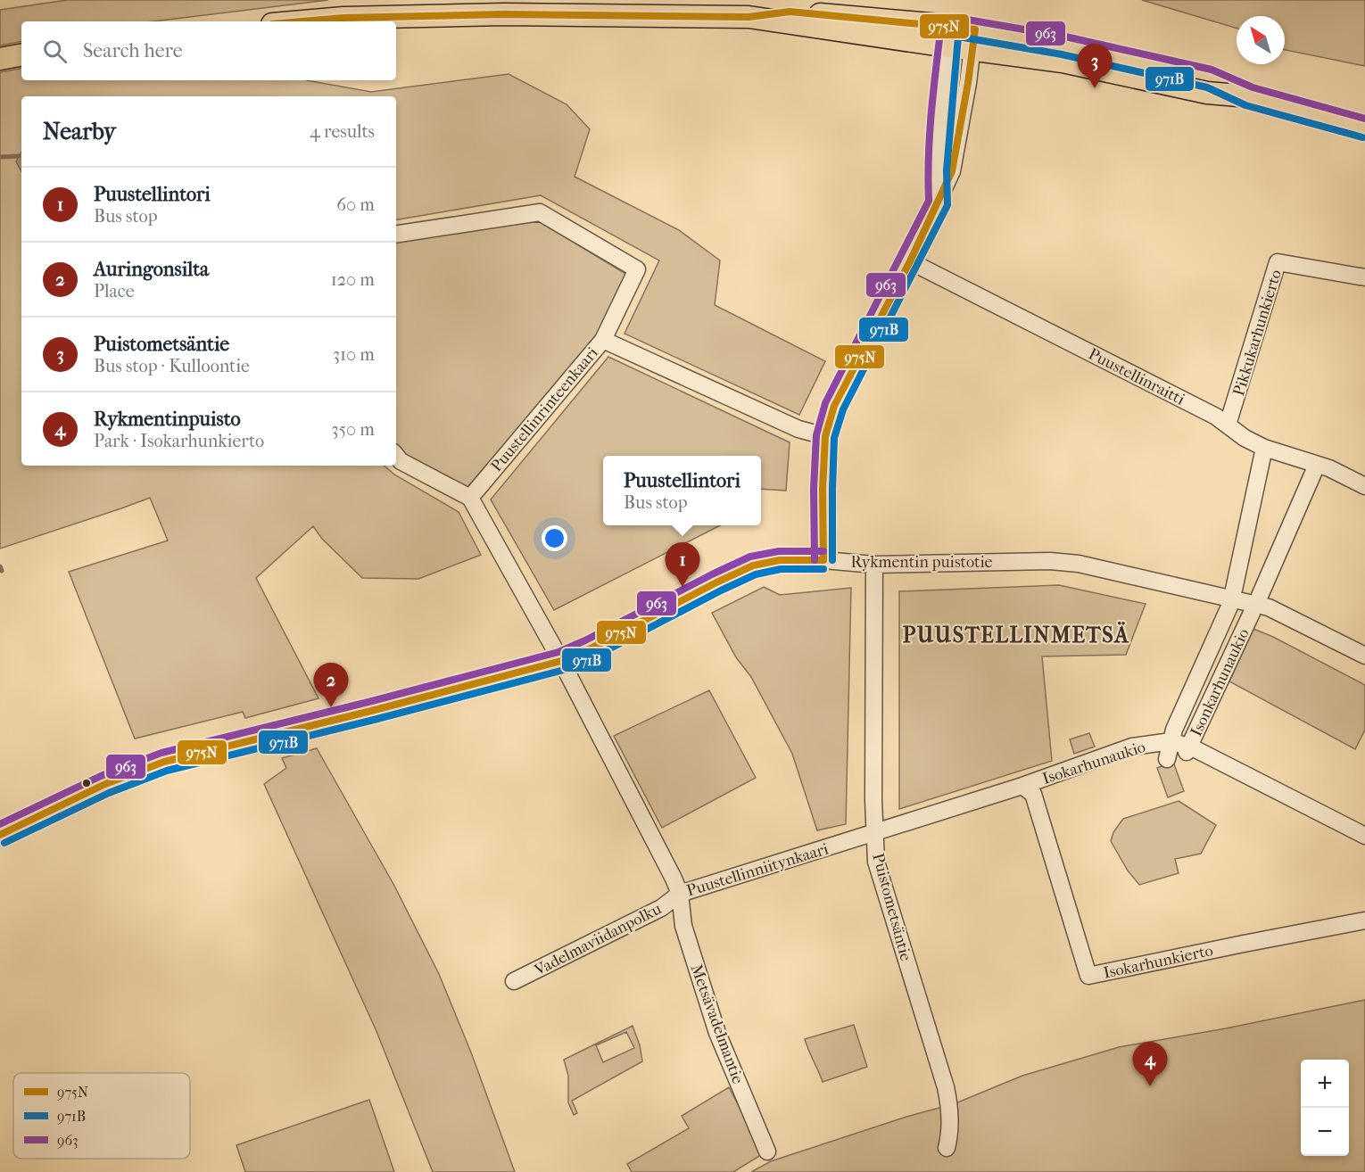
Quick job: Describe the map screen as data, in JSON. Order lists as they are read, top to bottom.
{
  "streets": {
    "street": [
      "Pikkukarhunkierto",
      "Puustellinraitti",
      "Puustellinrinteenkaari",
      "Rykmentin puistotie",
      "Isonkarhunaukio",
      "Isokarhunaukio",
      "Puustellinniitynkaari",
      "Puistometsäntie",
      "Vadelmaviidanpolku",
      "Isokarhunkierto",
      "Metsävadelmantie"
    ]
  },
  "crossings": [
    ["Pikkukarhunkierto", "Puustellinraitti"],
    ["Rykmentin puistotie", "Puustellinniitynkaari"],
    ["Rykmentin puistotie", "Puistometsäntie"],
    ["Isonkarhunaukio", "Isokarhunaukio"],
    ["Isokarhunaukio", "Puustellinniitynkaari"],
    ["Isokarhunaukio", "Isokarhunkierto"],
    ["Puustellinniitynkaari", "Puistometsäntie"],
    ["Puustellinniitynkaari", "Vadelmaviidanpolku"],
    ["Puustellinniitynkaari", "Isokarhunkierto"],
    ["Puustellinniitynkaari", "Metsävadelmantie"],
    ["Vadelmaviidanpolku", "Metsävadelmantie"]
  ],
  "districts": ["PUUSTELLINMETSÄ"],
  "lines": ["transit line 975N", "transit line 963", "transit line 971B"],
  "legend": ["975N", "971B", "963"],
  "north": "top left",
  "page": {
    "search": "Search here",
    "pins": [
      "3",
      "1",
      "2",
      "4"
    ],
    "heading": ["Nearby", "4 results"],
    "list": [
      {
        "mark": "1",
        "name": "Puustellintori",
        "note": "Bus stop",
        "value": "60 m"
      },
      {
        "mark": "2",
        "name": "Auringonsilta",
        "note": "Place",
        "value": "120 m"
      },
      {
        "mark": "3",
        "name": "Puistometsäntie",
        "note": "Bus stop · Kulloontie",
        "value": "310 m"
      },
      {
        "mark": "4",
        "name": "Rykmentinpuisto",
        "note": "Park · Isokarhunkierto",
        "value": "350 m"
      }
    ],
    "popup": ["Puustellintori", "Bus stop"],
    "map_buttons": ["+", "−"]
  }
}
